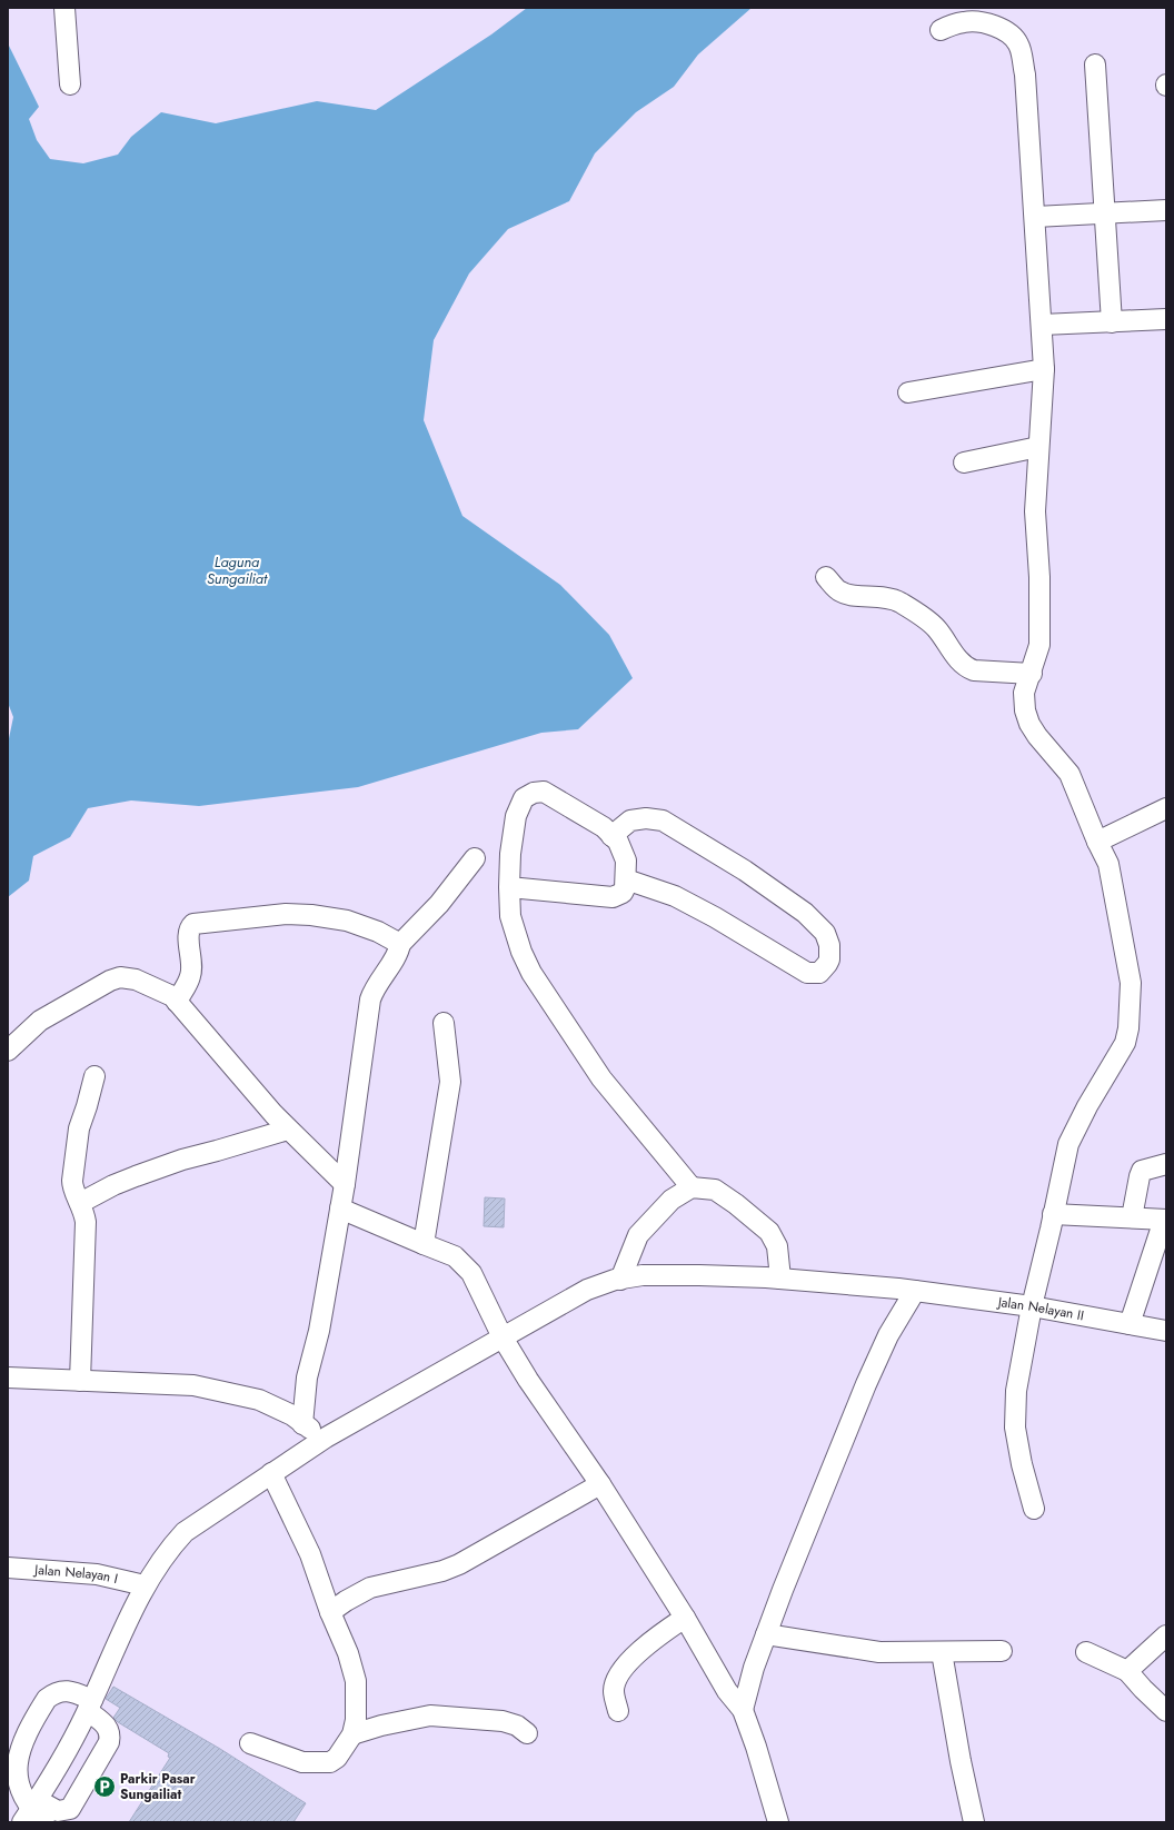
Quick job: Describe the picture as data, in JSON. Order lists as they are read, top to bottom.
{
  "streets": {
    "street": ["Jalan Nelayan II", "Jalan Nelayan I"]
  },
  "crossings": [
    ["Jalan Nelayan II", "Jalan Nelayan I"]
  ],
  "water": ["Laguna Sungailiat"],
  "places": {
    "parking": ["Parkir Pasar Sungailiat"]
  }
}
